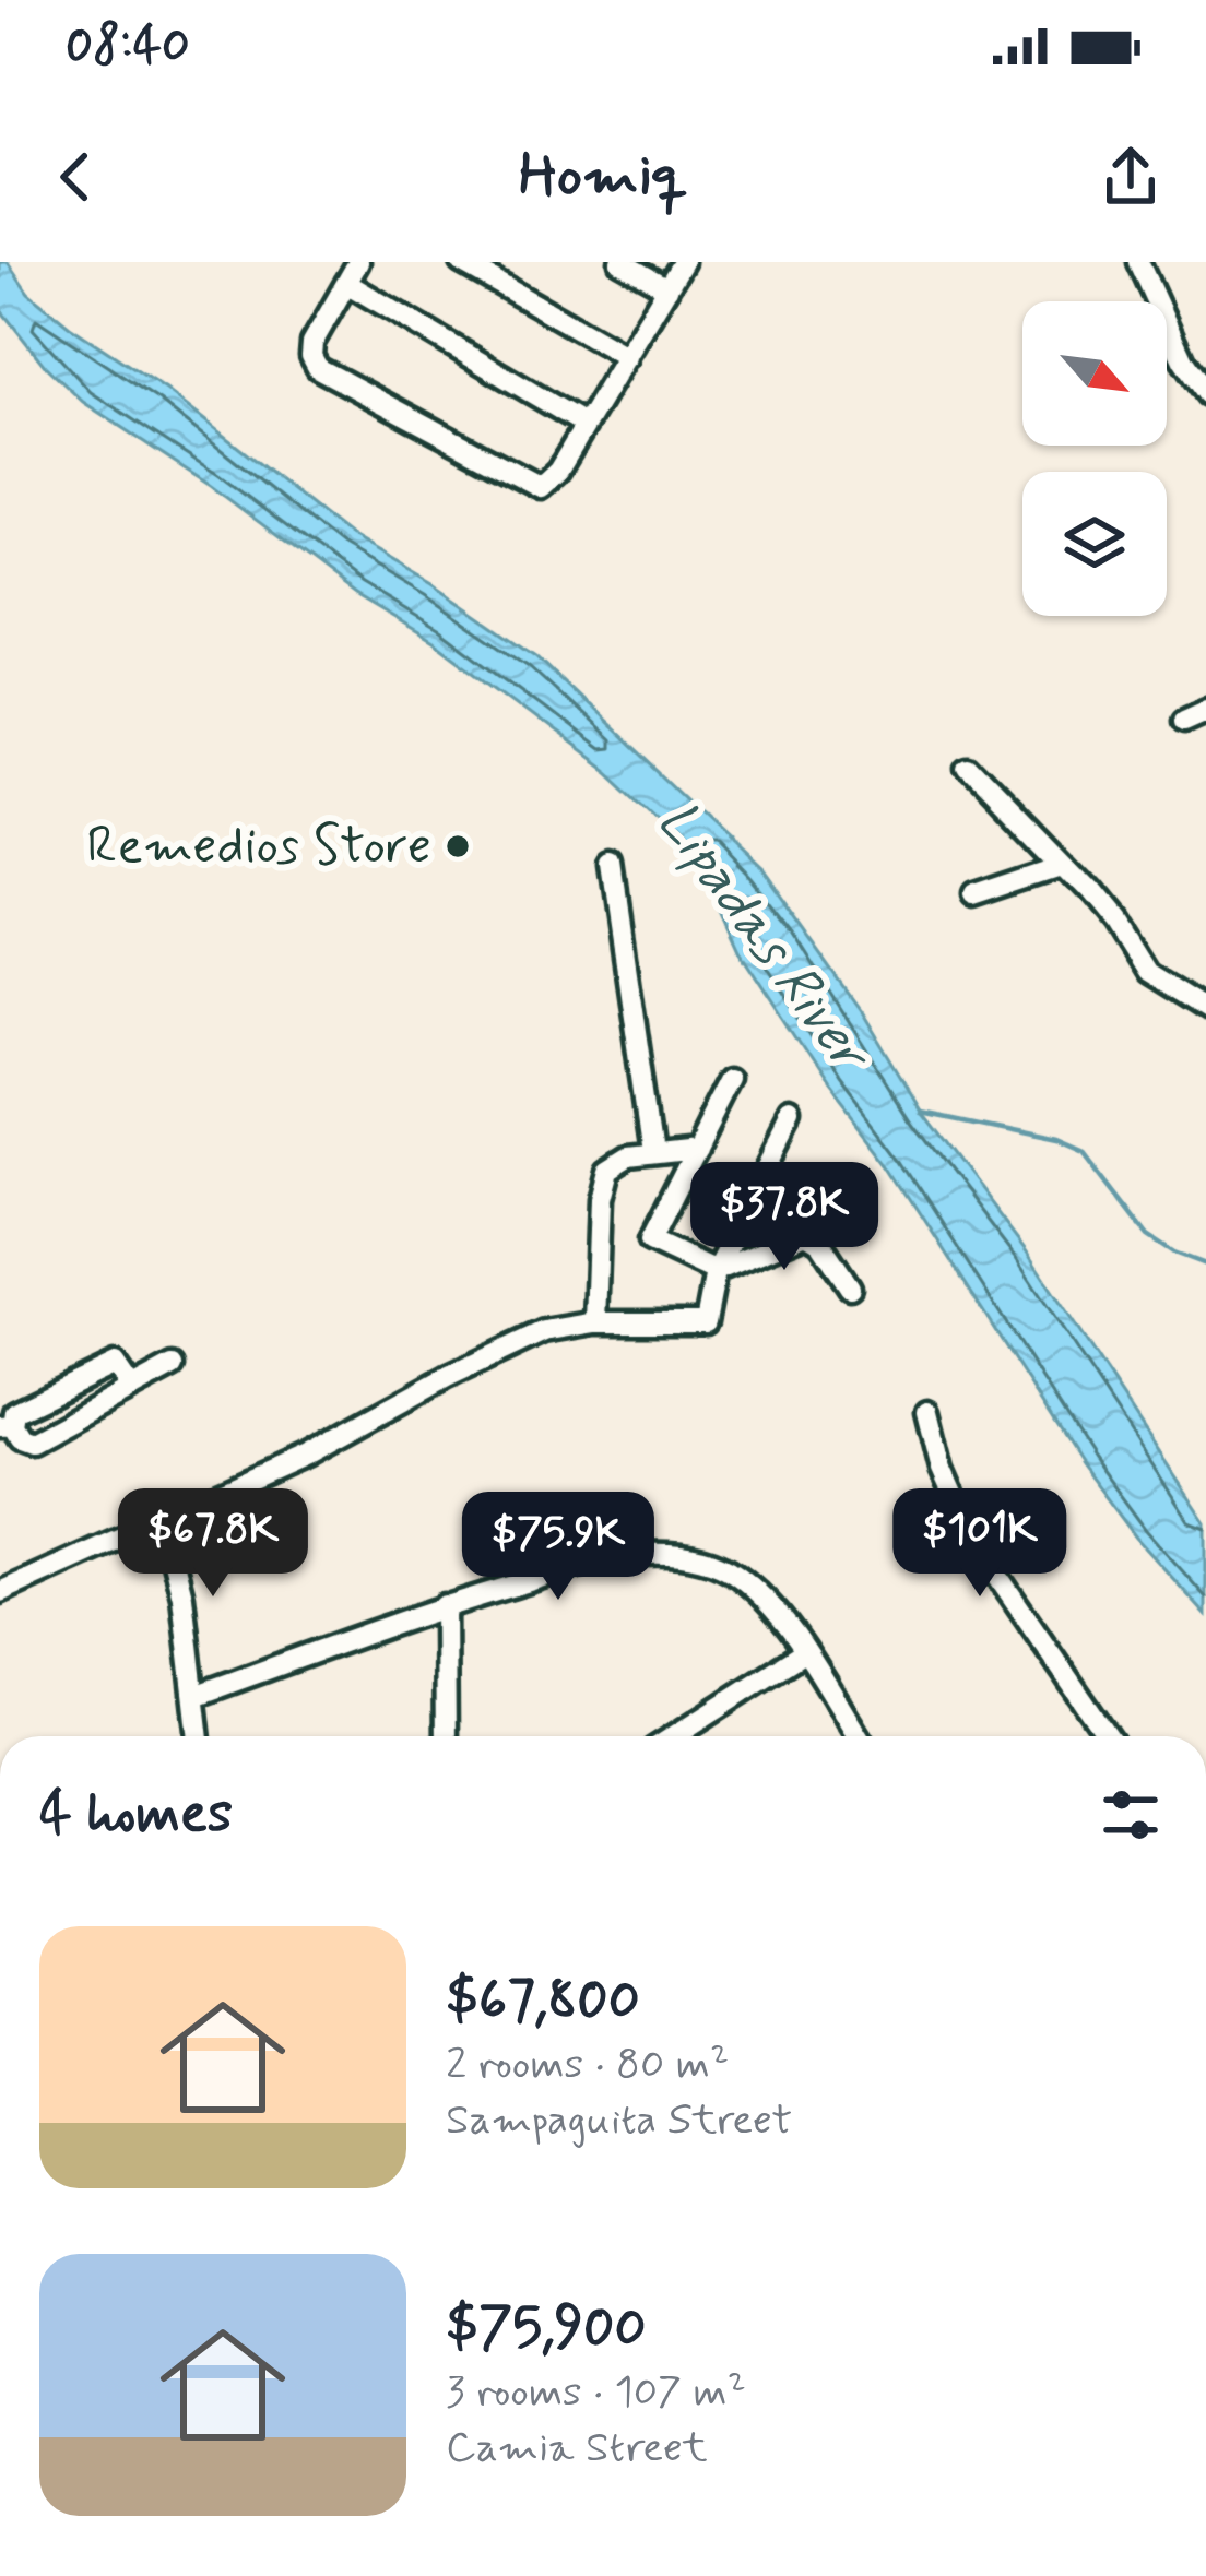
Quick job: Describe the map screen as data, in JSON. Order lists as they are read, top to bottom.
{
  "water": ["Lipadas River"],
  "places": ["Remedios Store"],
  "north": "bottom right",
  "page": {
    "status": "08:40",
    "header": "Homiq",
    "price": [
      "$37.8K",
      "$67.8K",
      "$101K",
      "$75.9K"
    ],
    "heading": "4 homes",
    "list": [
      {
        "name": "$67,800",
        "note": "2 rooms · 80 m² · Sampaguita Street"
      },
      {
        "name": "$75,900",
        "note": "3 rooms · 107 m² · Camia Street"
      }
    ]
  }
}
